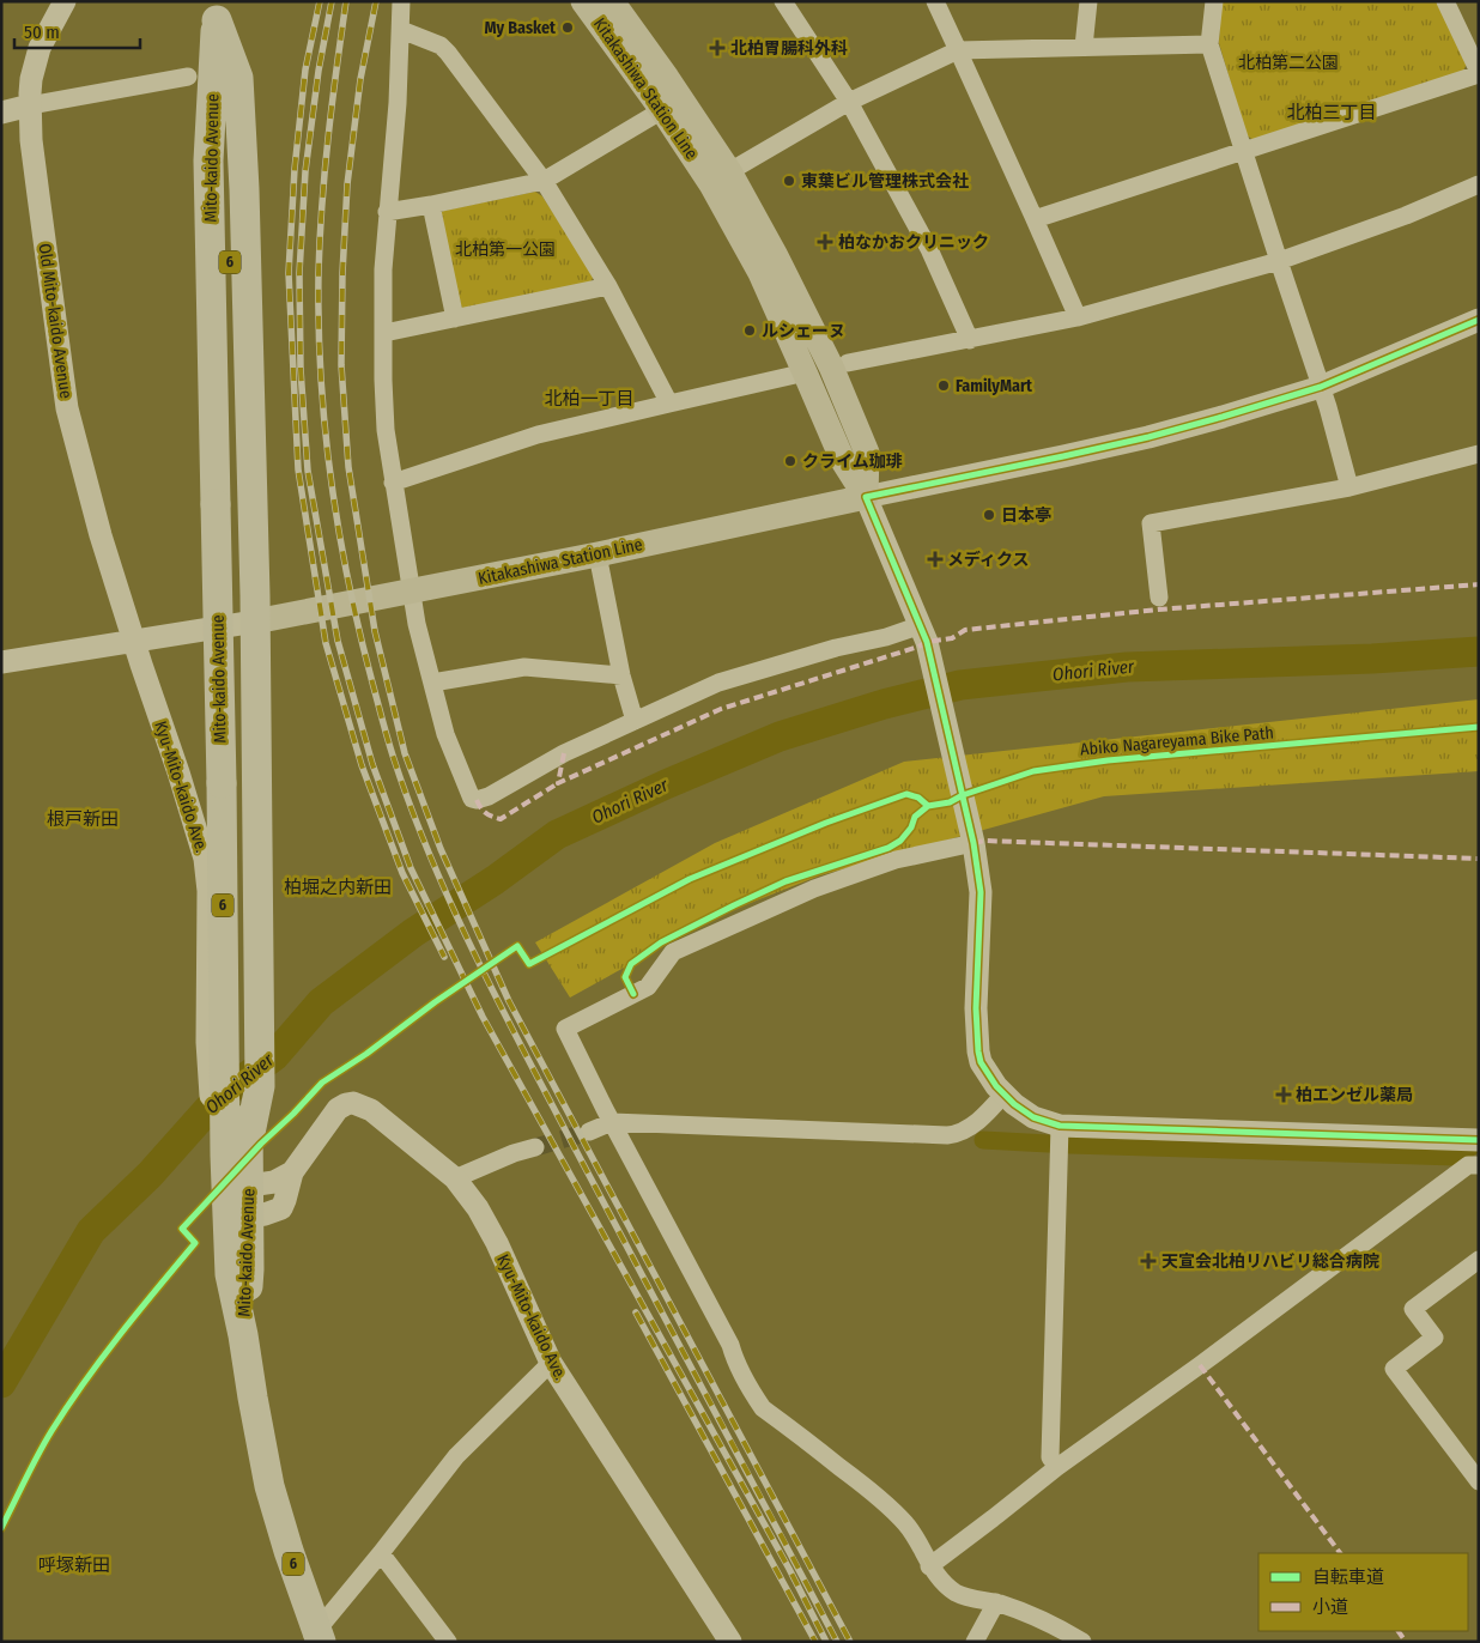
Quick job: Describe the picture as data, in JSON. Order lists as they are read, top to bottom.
{
  "streets": {
    "highway": ["Mito-kaido Avenue", "6"],
    "main road": ["Kitakashiwa Station Line"],
    "street": ["Old Mito-kaido Avenue", "Kyu-Mito-kaido Ave."],
    "cycle path": ["Abiko Nagareyama Bike Path"]
  },
  "crossings": [
    ["Mito-kaido Avenue", "Kyu-Mito-kaido Ave."],
    ["Old Mito-kaido Avenue", "Kyu-Mito-kaido Ave."]
  ],
  "districts": [
    "北柏三丁目",
    "北柏一丁目",
    "根戸新田",
    "柏堀之内新田",
    "呼塚新田"
  ],
  "water": ["Ohori River"],
  "parks": ["北柏第二公園", "北柏第一公園"],
  "places": {
    "other": [
      "My Basket",
      "東葉ビル管理株式会社",
      "ルシェーヌ",
      "FamilyMart",
      "クライム珈琲",
      "日本亭"
    ],
    "health": [
      "北柏胃腸科外科",
      "柏なかおクリニック",
      "メディクス",
      "柏エンゼル薬局",
      "天宣会北柏リハビリ総合病院"
    ]
  },
  "legend": ["自転車道", "小道"],
  "scale_bar": "50 m"
}
